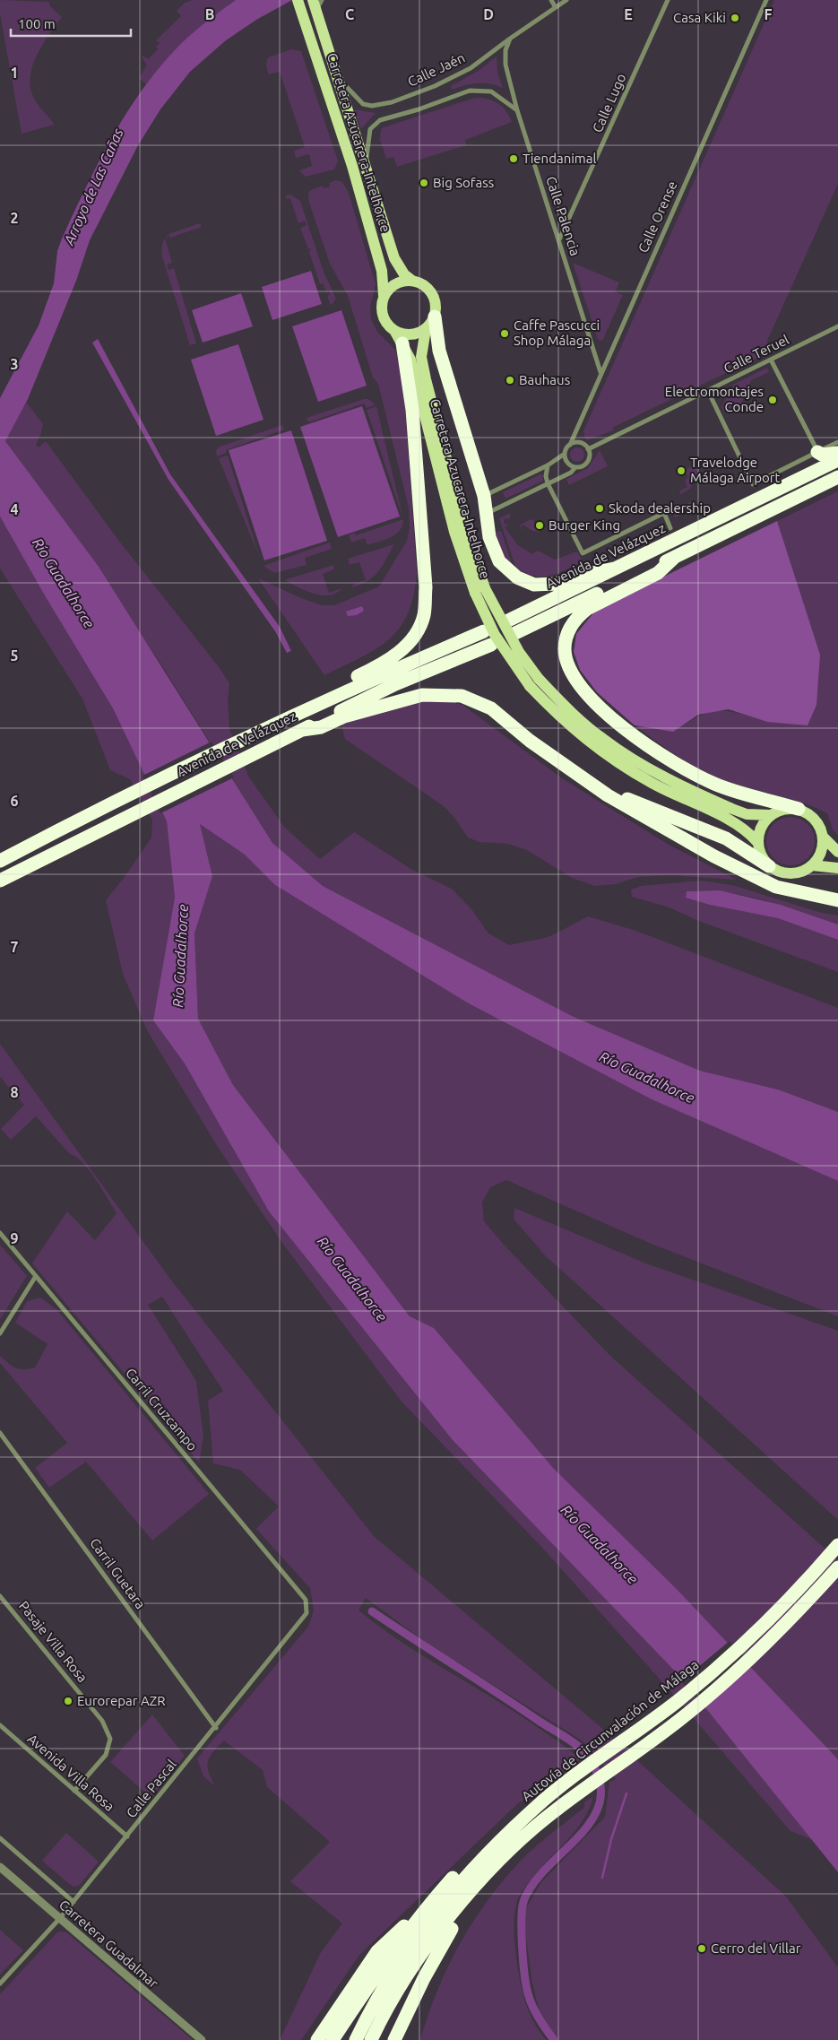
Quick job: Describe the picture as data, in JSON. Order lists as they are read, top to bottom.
{
  "streets": {
    "highway": ["Avenida de Velázquez", "Autovía de Circunvalación de Málaga"],
    "main road": ["Carretera Azucarera-Intelhorce"],
    "street": [
      "Calle Jaén",
      "Calle Lugo",
      "Calle Palencia",
      "Calle Orense",
      "Calle Teruel",
      "Carril Cruzcampo",
      "Carril Guetara",
      "Pasaje Villa Rosa",
      "Avenida Villa Rosa",
      "Calle Pascal",
      "Carretera Guadalmar"
    ]
  },
  "crossings": [
    ["Calle Jaén", "Carretera Azucarera-Intelhorce"],
    ["Calle Jaén", "Calle Palencia"],
    ["Calle Lugo", "Calle Palencia"],
    ["Carretera Azucarera-Intelhorce", "Avenida de Velázquez"],
    ["Calle Palencia", "Calle Orense"],
    ["Calle Orense", "Calle Teruel"],
    ["Carril Cruzcampo", "Calle Pascal"],
    ["Carril Guetara", "Calle Pascal"],
    ["Pasaje Villa Rosa", "Avenida Villa Rosa"],
    ["Avenida Villa Rosa", "Calle Pascal"],
    ["Calle Pascal", "Carretera Guadalmar"]
  ],
  "water": ["Arroyo de Las Cañas", "Río Guadalhorce"],
  "places": [
    "Casa Kiki",
    "Tiendanimal",
    "Big Sofass",
    "Caffe Pascucci Shop Málaga",
    "Bauhaus",
    "Electromontajes Conde",
    "Travelodge Málaga Airport",
    "Skoda dealership",
    "Burger King",
    "Eurorepar AZR",
    "Cerro del Villar"
  ],
  "scale_bar": "100 m",
  "grid": {
    "columns": [
      "B",
      "C",
      "D",
      "E",
      "F"
    ],
    "rows": [
      "1",
      "2",
      "3",
      "4",
      "5",
      "6",
      "7",
      "8",
      "9"
    ]
  }
}
